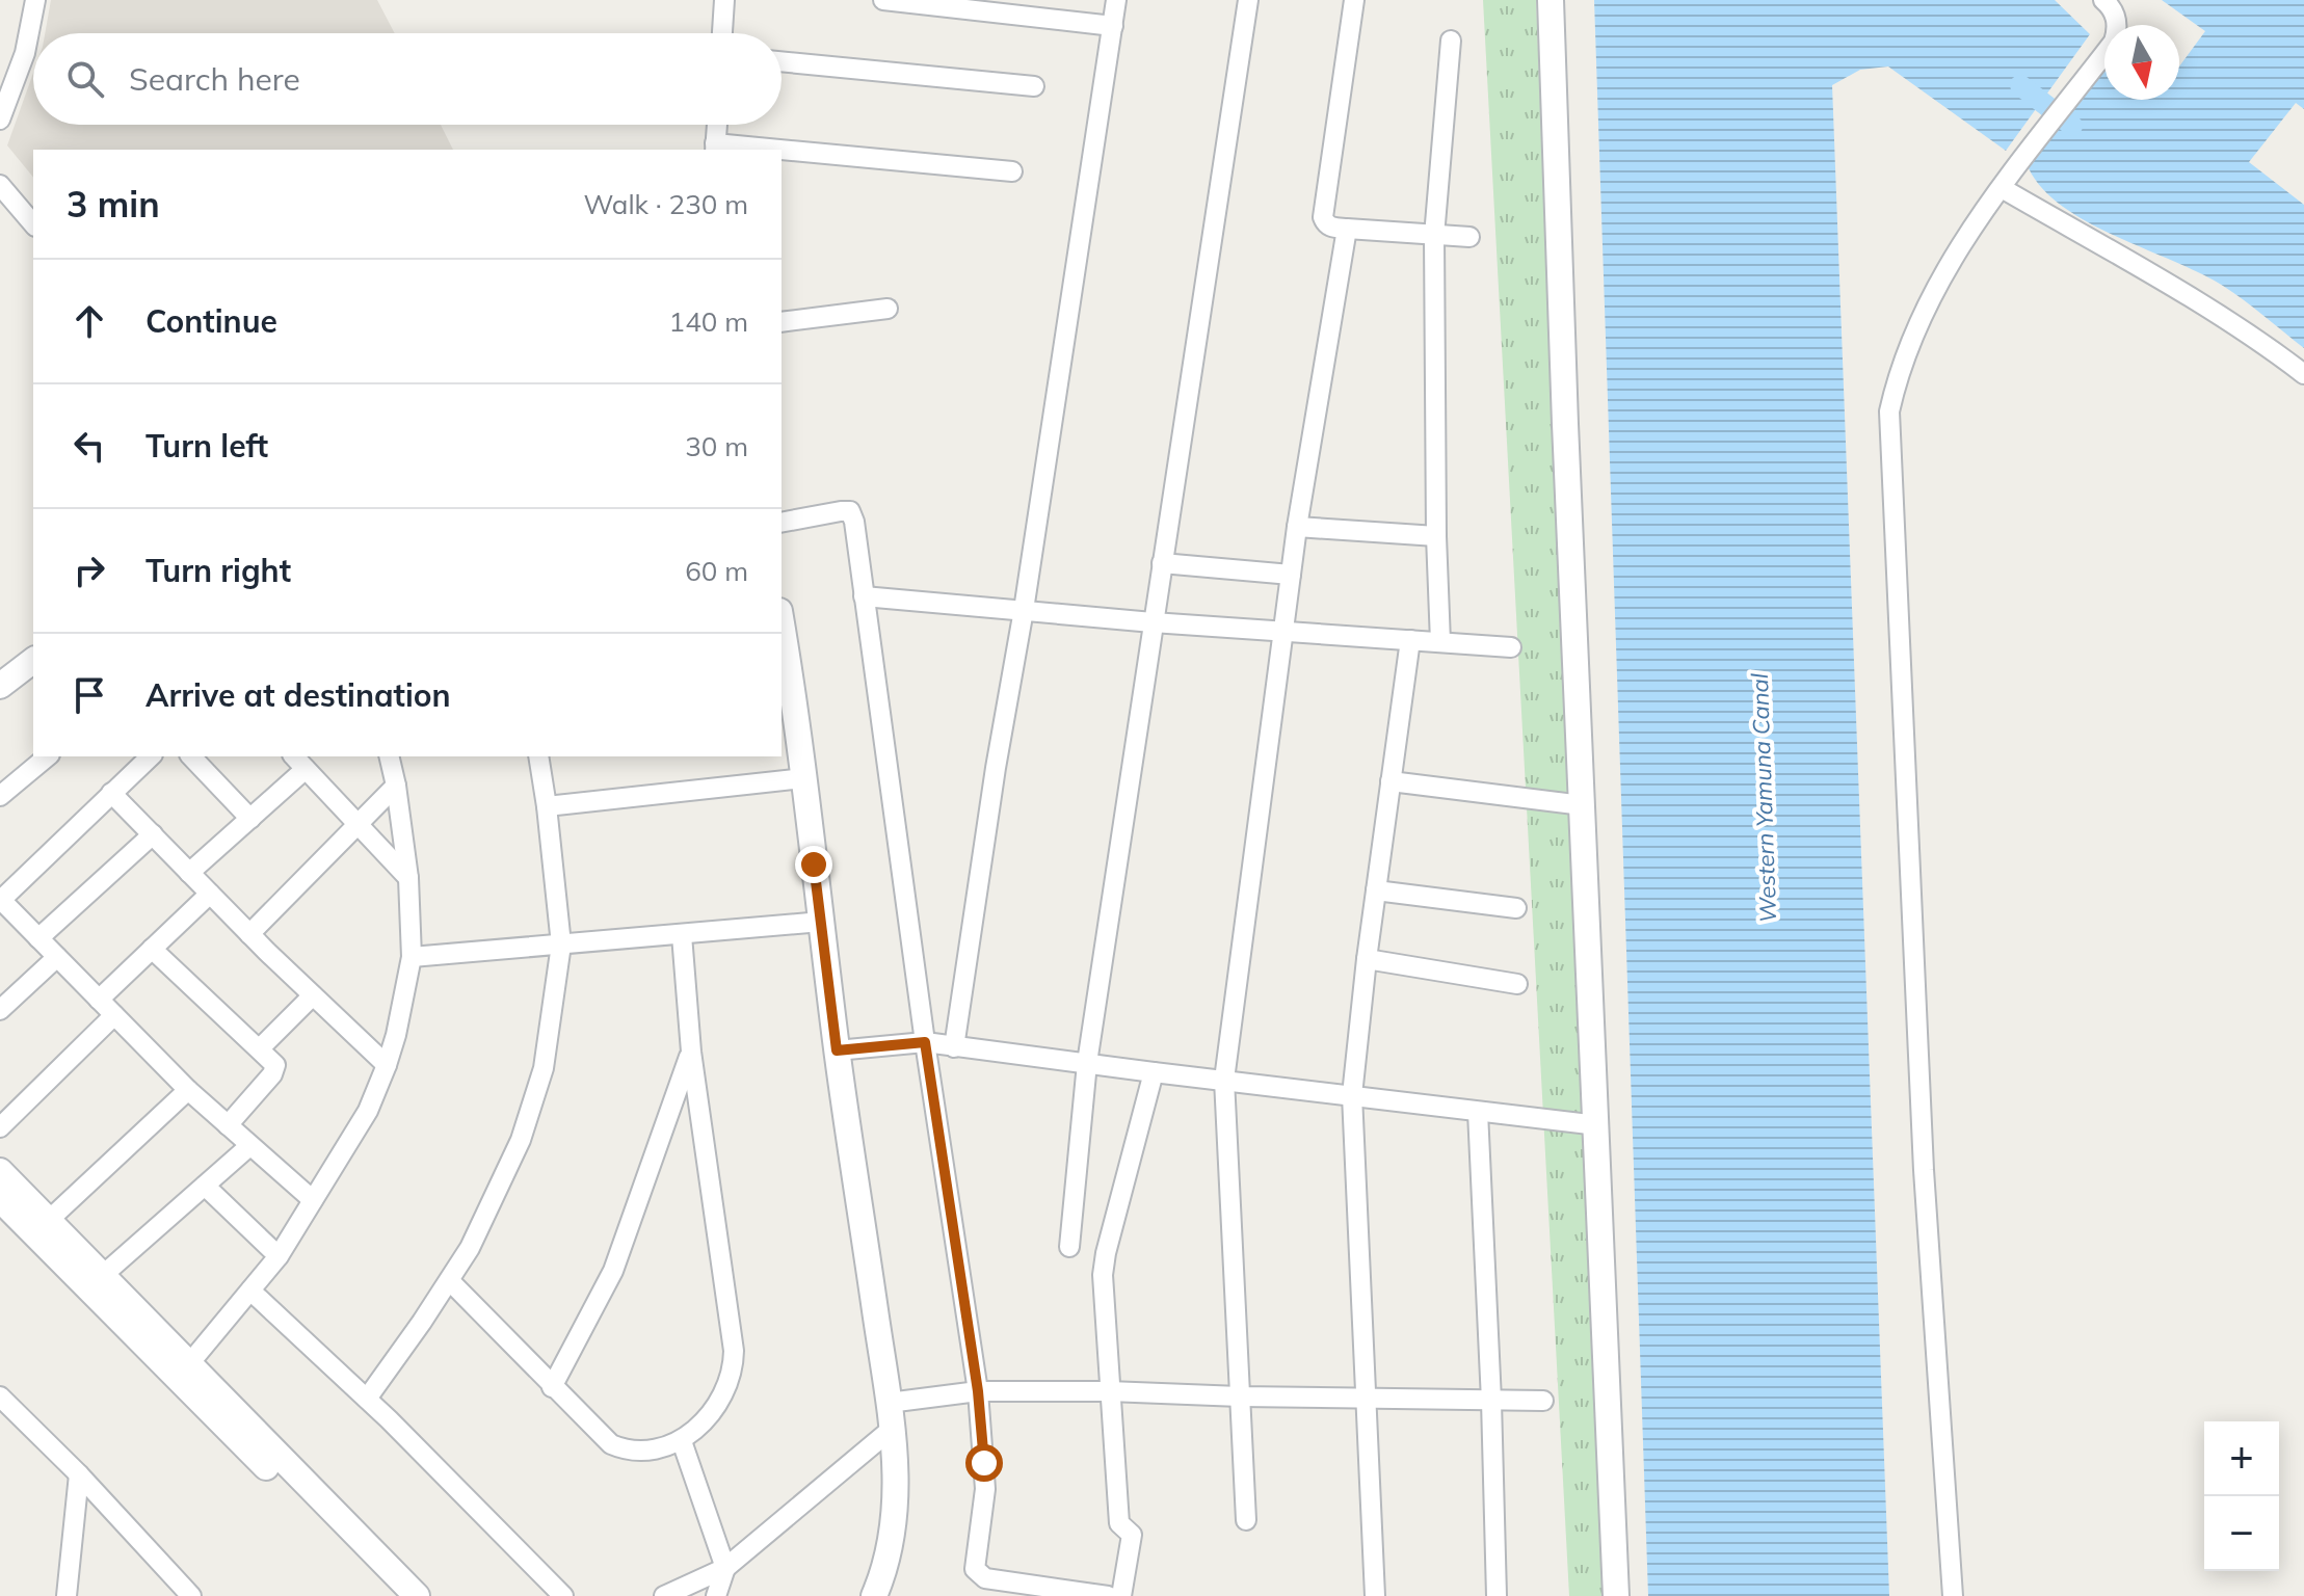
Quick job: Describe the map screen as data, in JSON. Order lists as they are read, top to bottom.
{
  "water": ["Western Yamuna Canal"],
  "north": "bottom",
  "page": {
    "search": "Search here",
    "heading": ["3 min", "Walk · 230 m"],
    "list": [
      ["Continue", "140 m"],
      ["Turn left", "30 m"],
      ["Turn right", "60 m"],
      "Arrive at destination"
    ],
    "map_buttons": ["+", "−"]
  }
}
